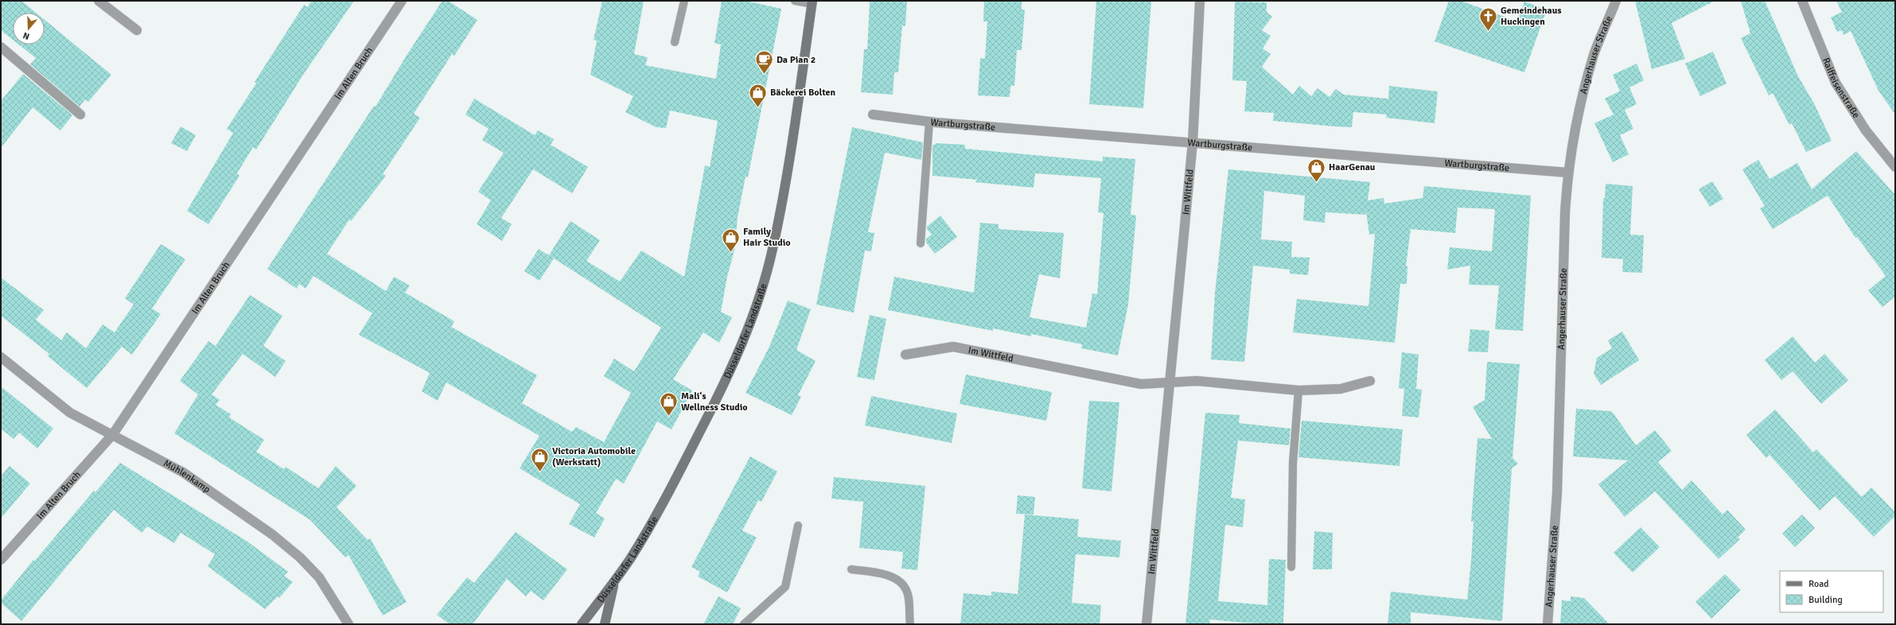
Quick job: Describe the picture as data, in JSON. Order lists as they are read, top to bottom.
{
  "streets": {
    "main road": ["Düsseldorfer Landstraße"],
    "street": [
      "Angerhauser Straße",
      "Im Alten Bruch",
      "Raiffeisenstraße",
      "Wartburgstraße",
      "Im Wittfeld",
      "Mühlenkamp"
    ]
  },
  "crossings": [
    ["Angerhauser Straße", "Wartburgstraße"],
    ["Im Alten Bruch", "Mühlenkamp"],
    ["Wartburgstraße", "Im Wittfeld"]
  ],
  "places": {
    "church": ["Gemeindehaus Huckingen"],
    "cafe": ["Da Pian 2"],
    "shop": [
      "Bäckerei Bolten",
      "HaarGenau",
      "Family Hair Studio",
      "Mali‘s Wellness Studio",
      "Victoria Automobile (Werkstatt)"
    ]
  },
  "legend": ["Road", "Building"],
  "north": "bottom"
}
